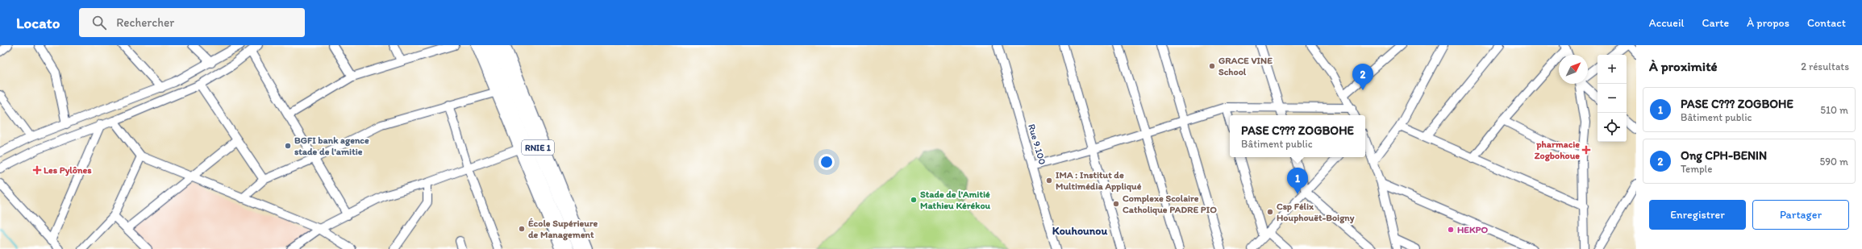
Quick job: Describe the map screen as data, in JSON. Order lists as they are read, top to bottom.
{
  "streets": {
    "highway": ["RNIE 1"],
    "street": ["Rue 9.100"]
  },
  "districts": ["Kouhounou"],
  "places": {
    "other": [
      "GRACE VINE School",
      "BGFI bank agence stade de l'amitie",
      "IMA : Institut de Multimédia Appliqué",
      "Stade de l'Amitié Mathieu Kérékou",
      "Complexe Scolaire Catholique PADRE PIO",
      "Csp Félix Houphouët-Boigny",
      "École Supérieure de Management",
      "HEKPO"
    ],
    "health": ["pharmacie Zogbohoue", "Les Pylônes"]
  },
  "north": "top right",
  "page": {
    "header": "Locato",
    "search": "Rechercher",
    "nav": [
      "Accueil",
      "Carte",
      "À propos",
      "Contact"
    ],
    "heading": ["À proximité", "2 résultats"],
    "map_buttons": ["+", "−"],
    "pins": ["2", "1"],
    "list": [
      {
        "mark": "1",
        "name": "PASE C??? ZOGBOHE",
        "note": "Bâtiment public",
        "value": "510 m"
      },
      {
        "mark": "2",
        "name": "Ong CPH-BENIN",
        "note": "Temple",
        "value": "590 m"
      }
    ],
    "popup": ["PASE C??? ZOGBOHE", "Bâtiment public"],
    "buttons": ["Enregistrer", "Partager"]
  }
}
